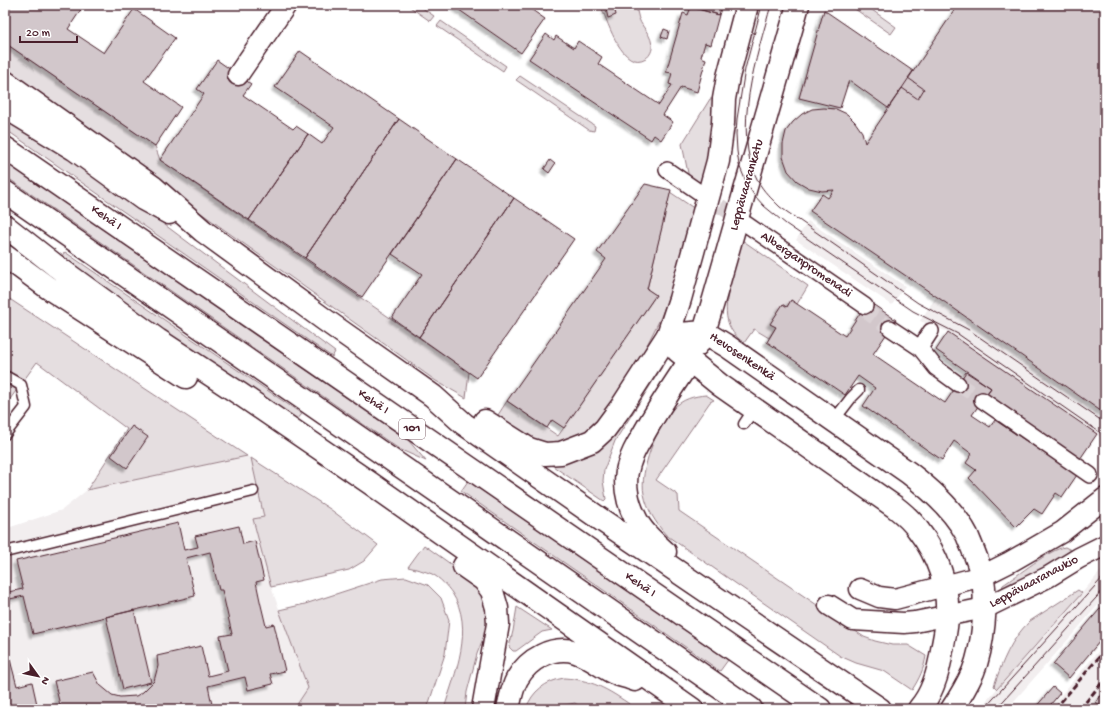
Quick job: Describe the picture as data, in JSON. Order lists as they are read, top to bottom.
{
  "streets": {
    "main road": [
      "Leppävaarankatu",
      "Kehä I",
      "Hevosenkenkä",
      "101"
    ],
    "street": ["Alberganpromenadi", "Leppävaaranaukio"]
  },
  "crossings": [
    ["Leppävaarankatu", "Hevosenkenkä"],
    ["Hevosenkenkä", "Leppävaaranaukio"]
  ],
  "scale_bar": "20 m",
  "north": "bottom right"
}
